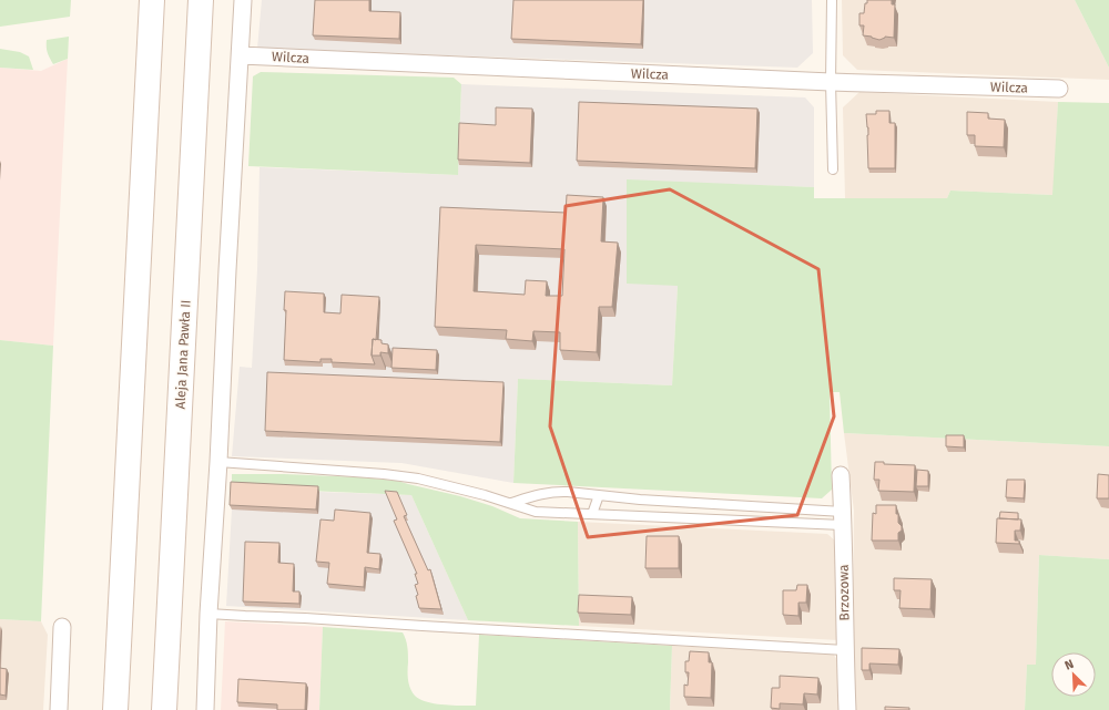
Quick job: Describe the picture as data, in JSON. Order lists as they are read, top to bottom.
{
  "streets": {
    "main road": ["Aleja Jana Pawła II"],
    "street": ["Wilcza", "Brzozowa"]
  },
  "north": "top left"
}
